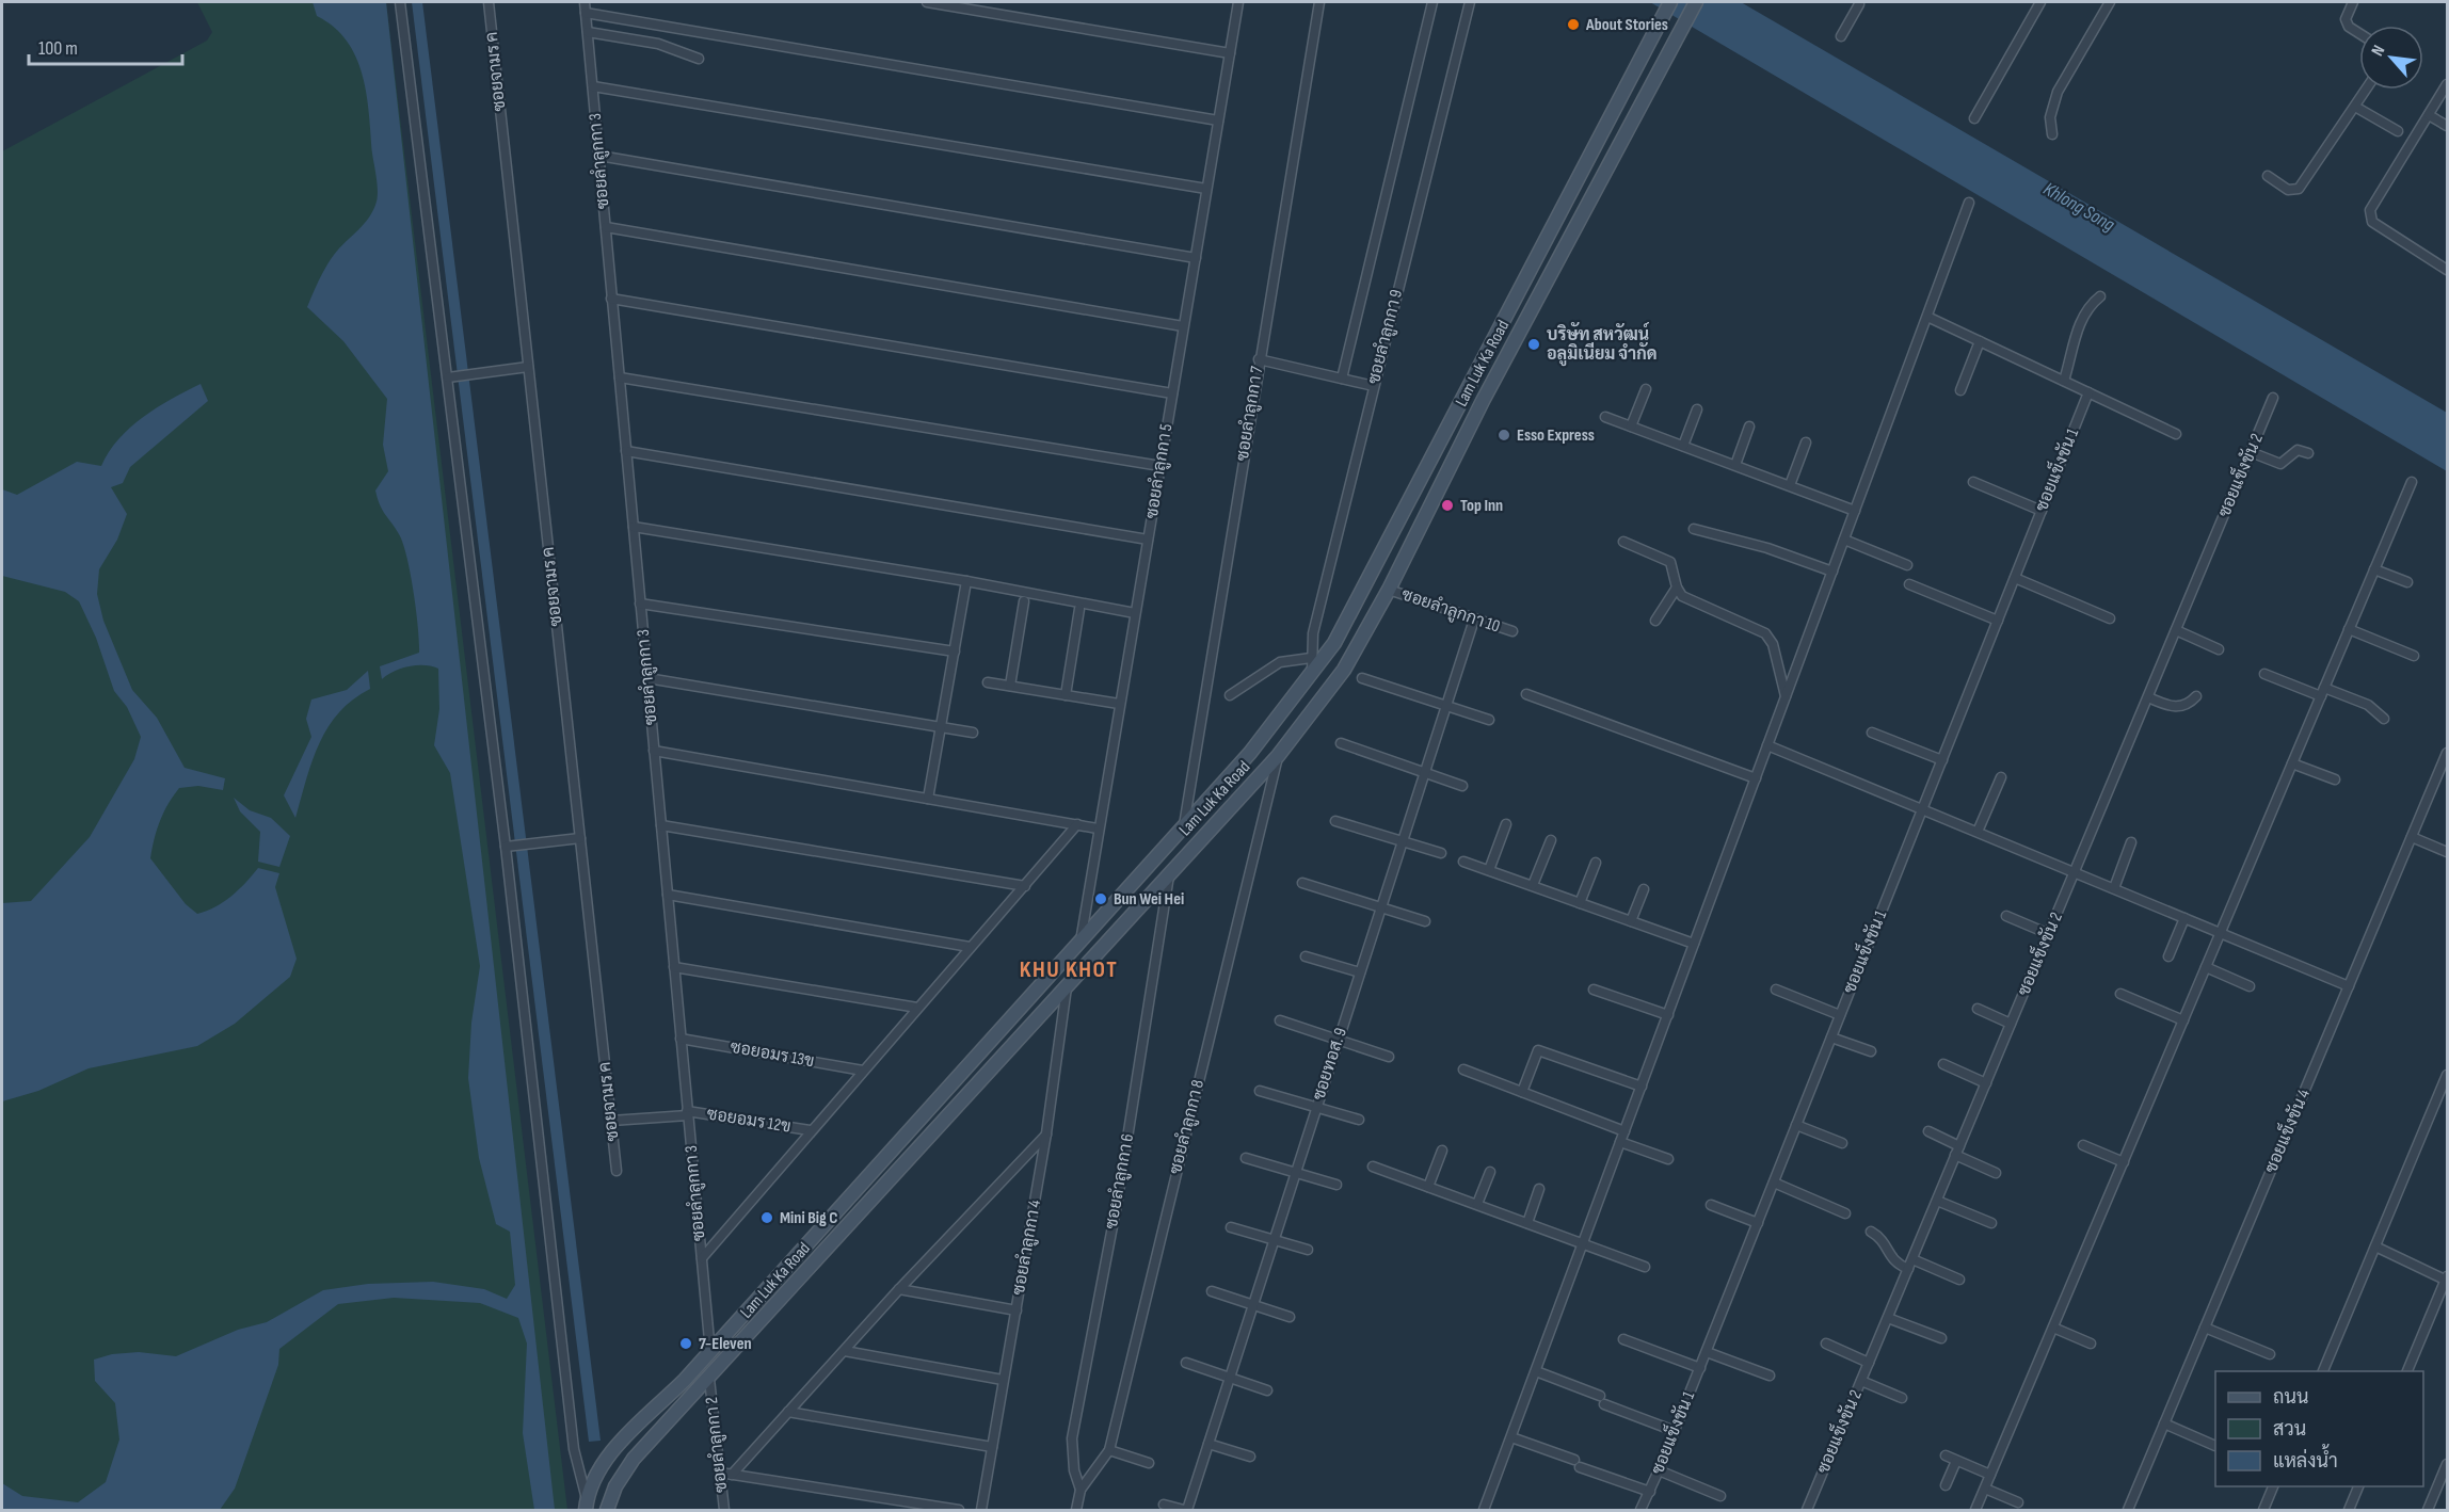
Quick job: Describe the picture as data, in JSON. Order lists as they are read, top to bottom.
{
  "streets": {
    "main road": ["Lam Luk Ka Road"],
    "street": [
      "ซอยจามร ค",
      "ซอยลำลูกกา 3",
      "ซอยลำลูกกา 9",
      "ซอยลำลูกกา 7",
      "ซอยแข็งขัน 1",
      "ซอยลำลูกกา 5",
      "ซอยแข็งขัน 2",
      "ซอยลำลูกกา 10",
      "ซอยอมร 13ข",
      "ซอยทอส. 9",
      "ซอยอมร 12ข",
      "ซอยลำลูกกา 8",
      "ซอยแข็งขัน 4",
      "ซอยลำลูกกา 6",
      "ซอยลำลูกกา 4",
      "ซอยลำลูกกา 2"
    ]
  },
  "crossings": [
    ["ซอยจามร ค", "ซอยอมร 12ข"],
    ["ซอยลำลูกกา 3", "Lam Luk Ka Road"],
    ["ซอยลำลูกกา 3", "ซอยอมร 13ข"],
    ["ซอยลำลูกกา 3", "ซอยอมร 12ข"],
    ["ซอยลำลูกกา 9", "Lam Luk Ka Road"],
    ["Lam Luk Ka Road", "ซอยลำลูกกา 7"],
    ["Lam Luk Ka Road", "ซอยลำลูกกา 5"],
    ["Lam Luk Ka Road", "ซอยลำลูกกา 10"],
    ["Lam Luk Ka Road", "ซอยลำลูกกา 8"],
    ["Lam Luk Ka Road", "ซอยลำลูกกา 6"],
    ["Lam Luk Ka Road", "ซอยลำลูกกา 4"],
    ["Lam Luk Ka Road", "ซอยลำลูกกา 2"],
    ["ซอยลำลูกกา 10", "ซอยทอส. 9"],
    ["ซอยลำลูกกา 8", "ซอยลำลูกกา 6"]
  ],
  "districts": ["KHU KHOT"],
  "water": ["Khlong Song"],
  "places": [
    "About Stories",
    "บริษัท สหวัฒน์ อลูมิเนียม จำกัด",
    "Esso Express",
    "Top Inn",
    "Bun Wei Hei",
    "Mini Big C",
    "7-Eleven"
  ],
  "legend": ["ถนน", "สวน", "แหล่งน้ำ"],
  "scale_bar": "100 m",
  "north": "top left"
}
